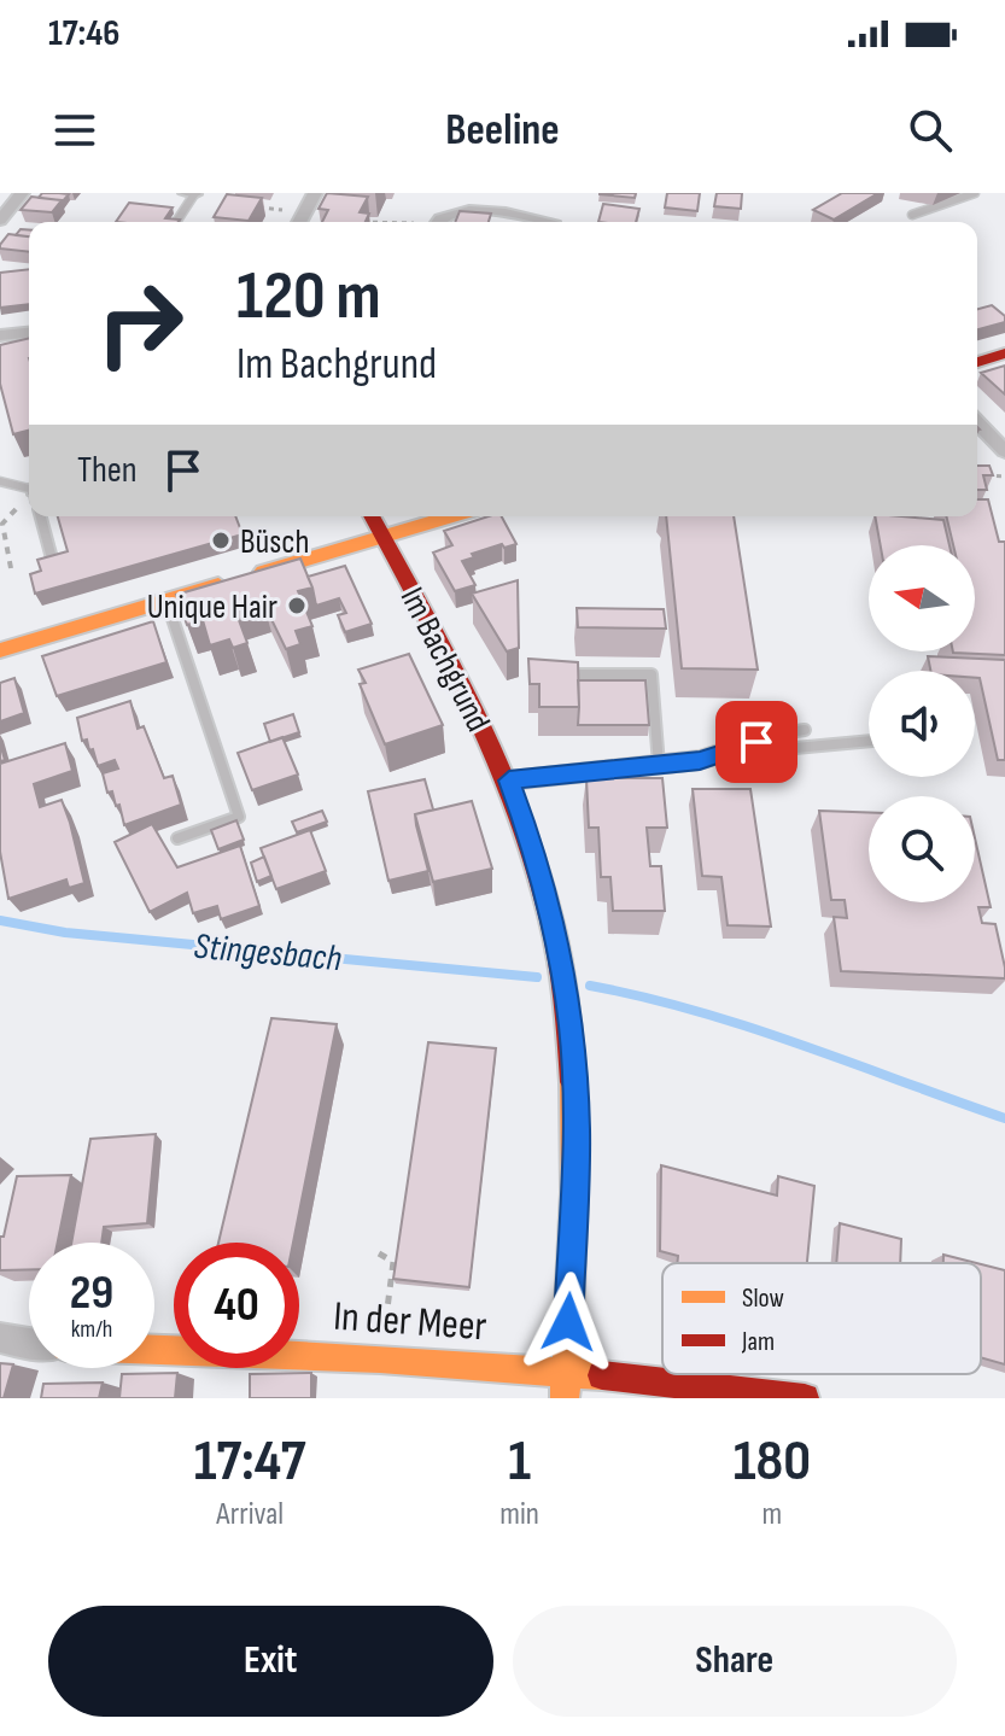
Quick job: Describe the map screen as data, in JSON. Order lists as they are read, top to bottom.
{
  "streets": {
    "street": ["Im Bachgrund", "In der Meer"]
  },
  "crossings": [
    ["Im Bachgrund", "In der Meer"]
  ],
  "water": ["Stingesbach"],
  "places": ["Büsch", "Unique Hair"],
  "legend": ["Slow", "Jam"],
  "north": "left",
  "page": {
    "status": "17:46",
    "header": "Beeline",
    "turn": ["120 m", "Im Bachgrund"],
    "then": "Then",
    "speed": "29 km/h",
    "limit": "40",
    "eta": [
      "17:47",
      "Arrival",
      "1",
      "min",
      "180",
      "m"
    ],
    "buttons": ["Exit", "Share"]
  }
}
